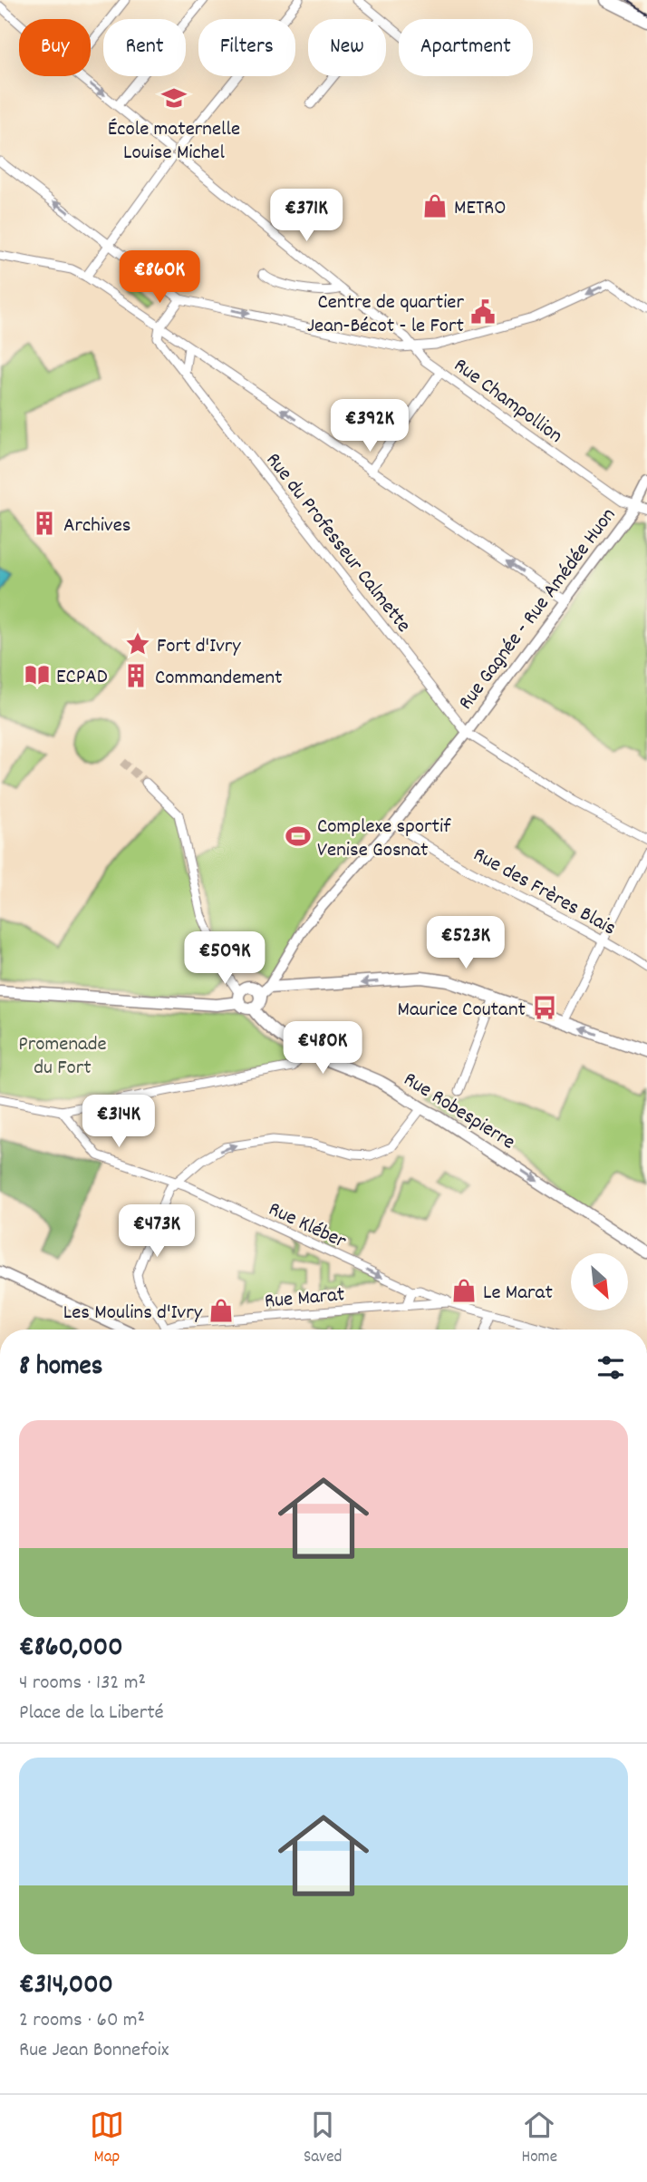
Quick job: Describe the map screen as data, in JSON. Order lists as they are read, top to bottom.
{
  "streets": {
    "main road": ["Rue Robespierre"],
    "street": [
      "Rue Champollion",
      "Rue du Professeur Calmette",
      "Rue Gagnée - Rue Amédée Huon",
      "Rue des Frères Blais",
      "Rue Kléber",
      "Rue Marat"
    ]
  },
  "crossings": [
    ["Rue Champollion", "Rue Gagnée - Rue Amédée Huon"],
    ["Rue du Professeur Calmette", "Rue Gagnée - Rue Amédée Huon"],
    ["Rue Gagnée - Rue Amédée Huon", "Rue des Frères Blais"],
    ["Rue Kléber", "Rue Marat"]
  ],
  "one_way": ["Rue Robespierre", "Rue Kléber"],
  "parks": ["Promenade du Fort"],
  "places": {
    "school or university": ["École maternelle Louise Michel"],
    "shop": ["METRO", "Le Marat", "Les Moulins d'Ivry"],
    "public building": ["Centre de quartier Jean-Bécot - le Fort"],
    "building": ["Archives", "Commandement"],
    "place": ["Fort d'Ivry"],
    "library": ["ECPAD"],
    "sports": ["Complexe sportif Venise Gosnat"],
    "bus stop": ["Maurice Coutant"]
  },
  "north": "bottom right",
  "page": {
    "chip": [
      "Buy",
      "Rent",
      "Filters",
      "New",
      "Apartment"
    ],
    "price": [
      "€371K",
      "€860K",
      "€392K",
      "€523K",
      "€509K",
      "€480K",
      "€314K",
      "€473K"
    ],
    "heading": "8 homes",
    "list": [
      {
        "name": "€860,000",
        "note": "4 rooms · 132 m² · Place de la Liberté"
      },
      {
        "name": "€314,000",
        "note": "2 rooms · 60 m² · Rue Jean Bonnefoix"
      }
    ],
    "tabs": ["Map", "Saved", "Home"]
  }
}
